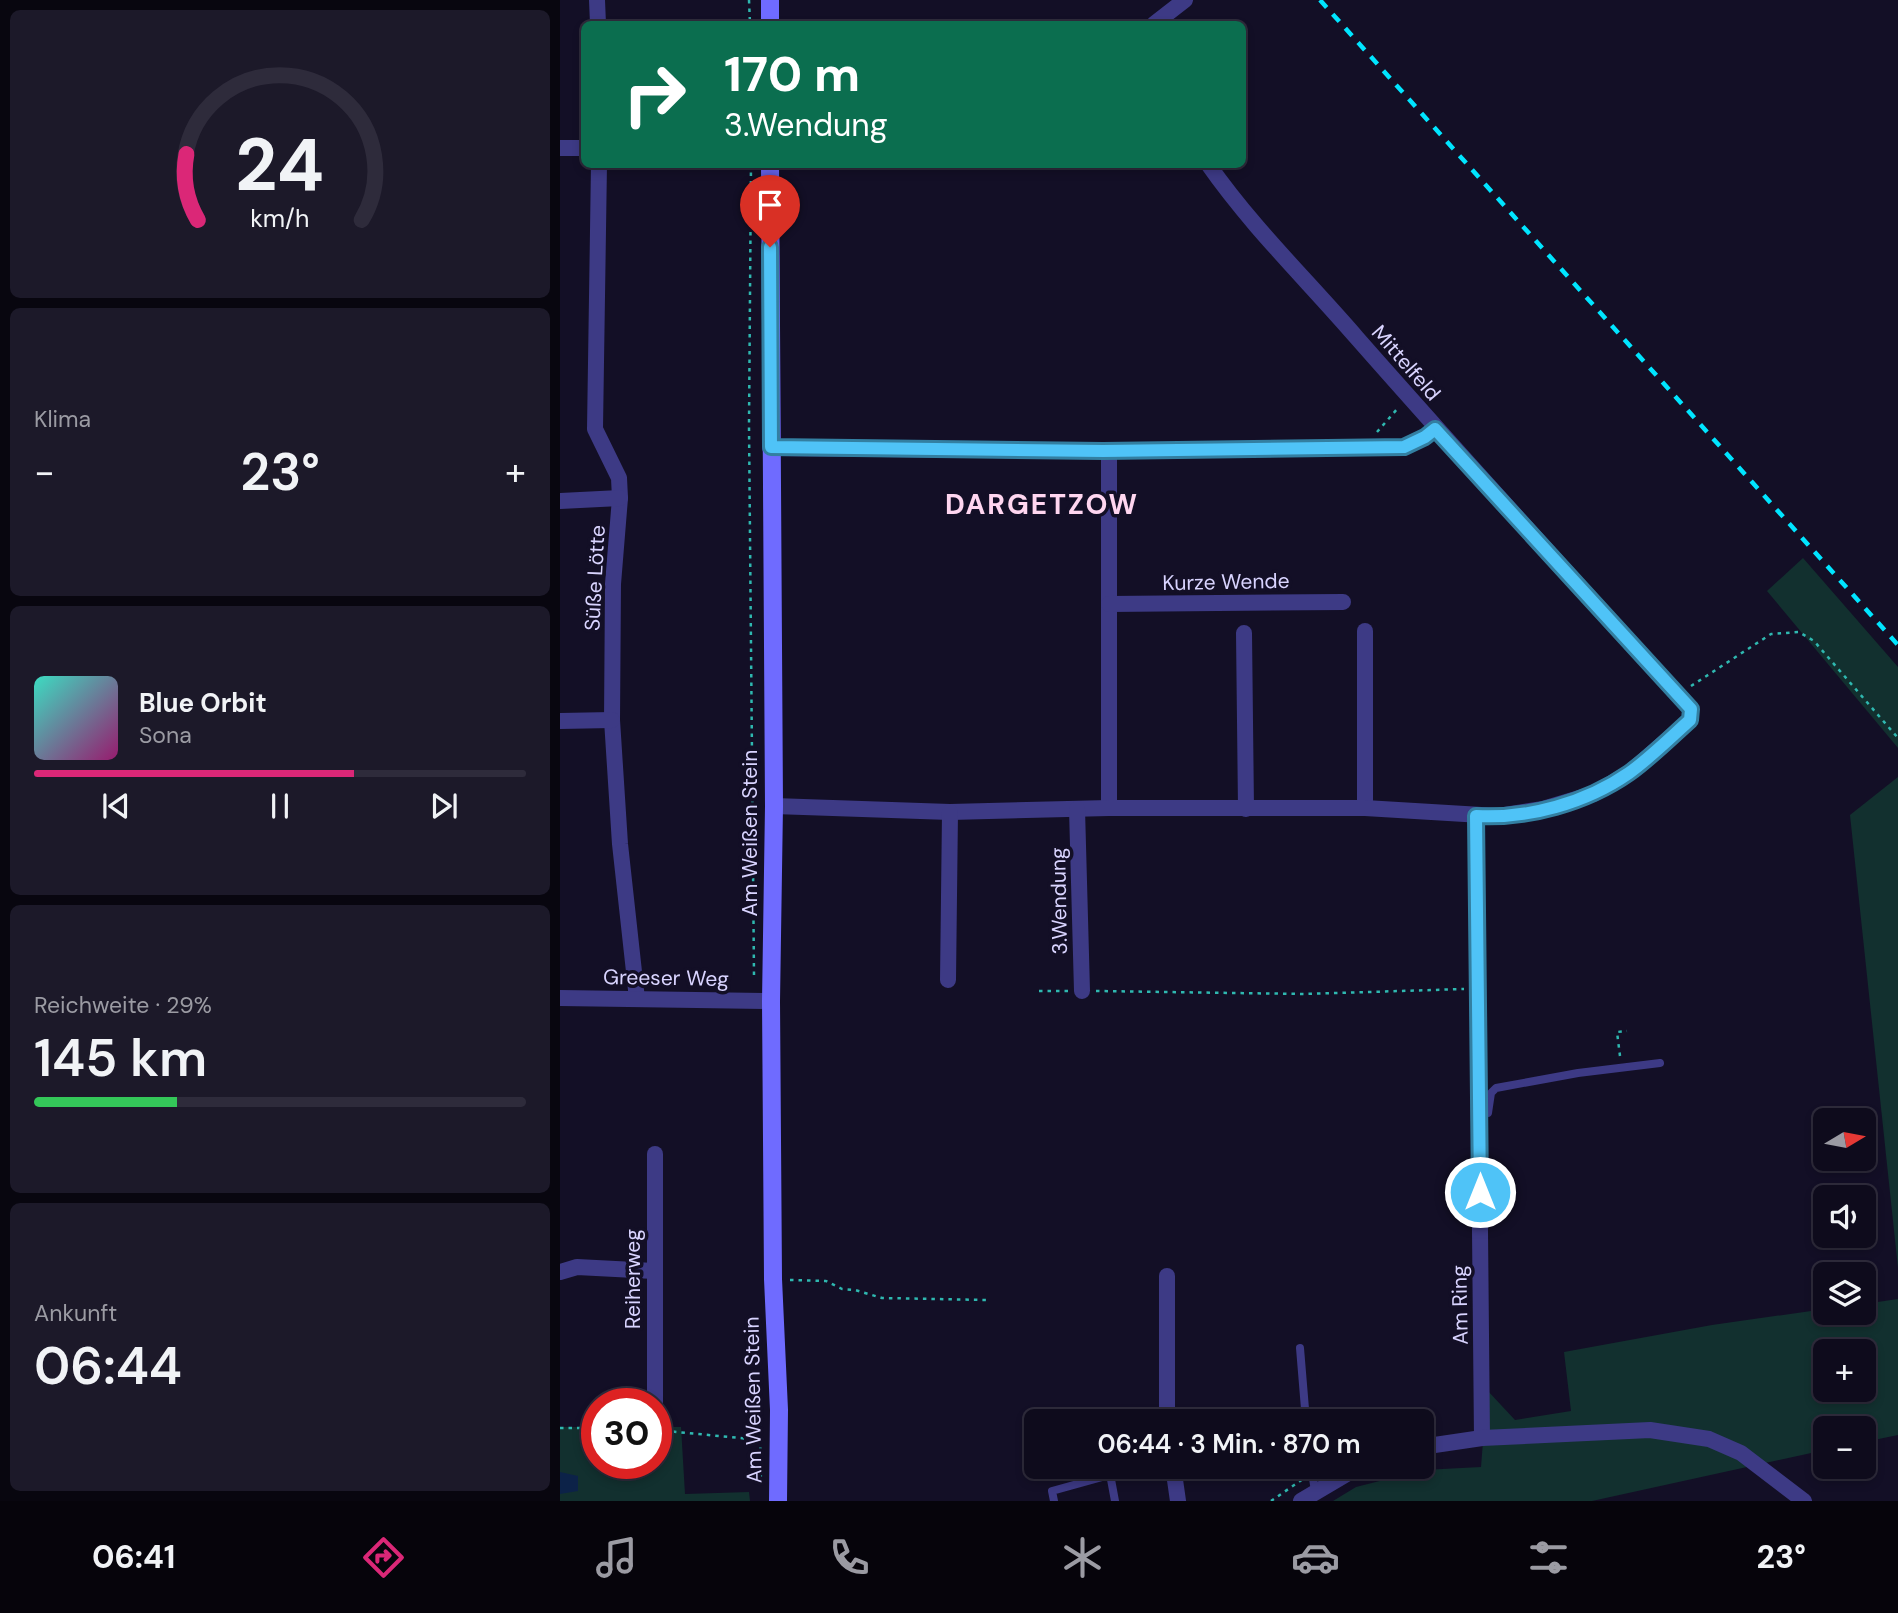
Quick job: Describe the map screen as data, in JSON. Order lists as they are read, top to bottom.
{
  "streets": {
    "street": [
      "Mittelfeld",
      "Süße Lötte",
      "Kurze Wende",
      "Am Weißen Stein",
      "3.Wendung",
      "Greeser Weg",
      "Reiherweg",
      "Am Ring"
    ]
  },
  "crossings": [
    ["Mittelfeld", "Am Ring"],
    ["Süße Lötte", "Greeser Weg"],
    ["Am Weißen Stein", "Greeser Weg"]
  ],
  "districts": ["DARGETZOW"],
  "north": "right",
  "page": {
    "turn": ["170 m", "3.Wendung"],
    "tile": [
      "Klima",
      ["Reichweite · 29%", "145 km"],
      ["Ankunft", "06:44"]
    ],
    "heat": ["−", "23°", "+"],
    "song": ["Blue Orbit", "Sona"],
    "map_buttons": ["+", "−"],
    "limit": "30",
    "trip": "06:44 · 3 Min. · 870 m",
    "tabs": ["06:41", "23°"],
    "gauge": ["24", "km/h"]
  }
}
